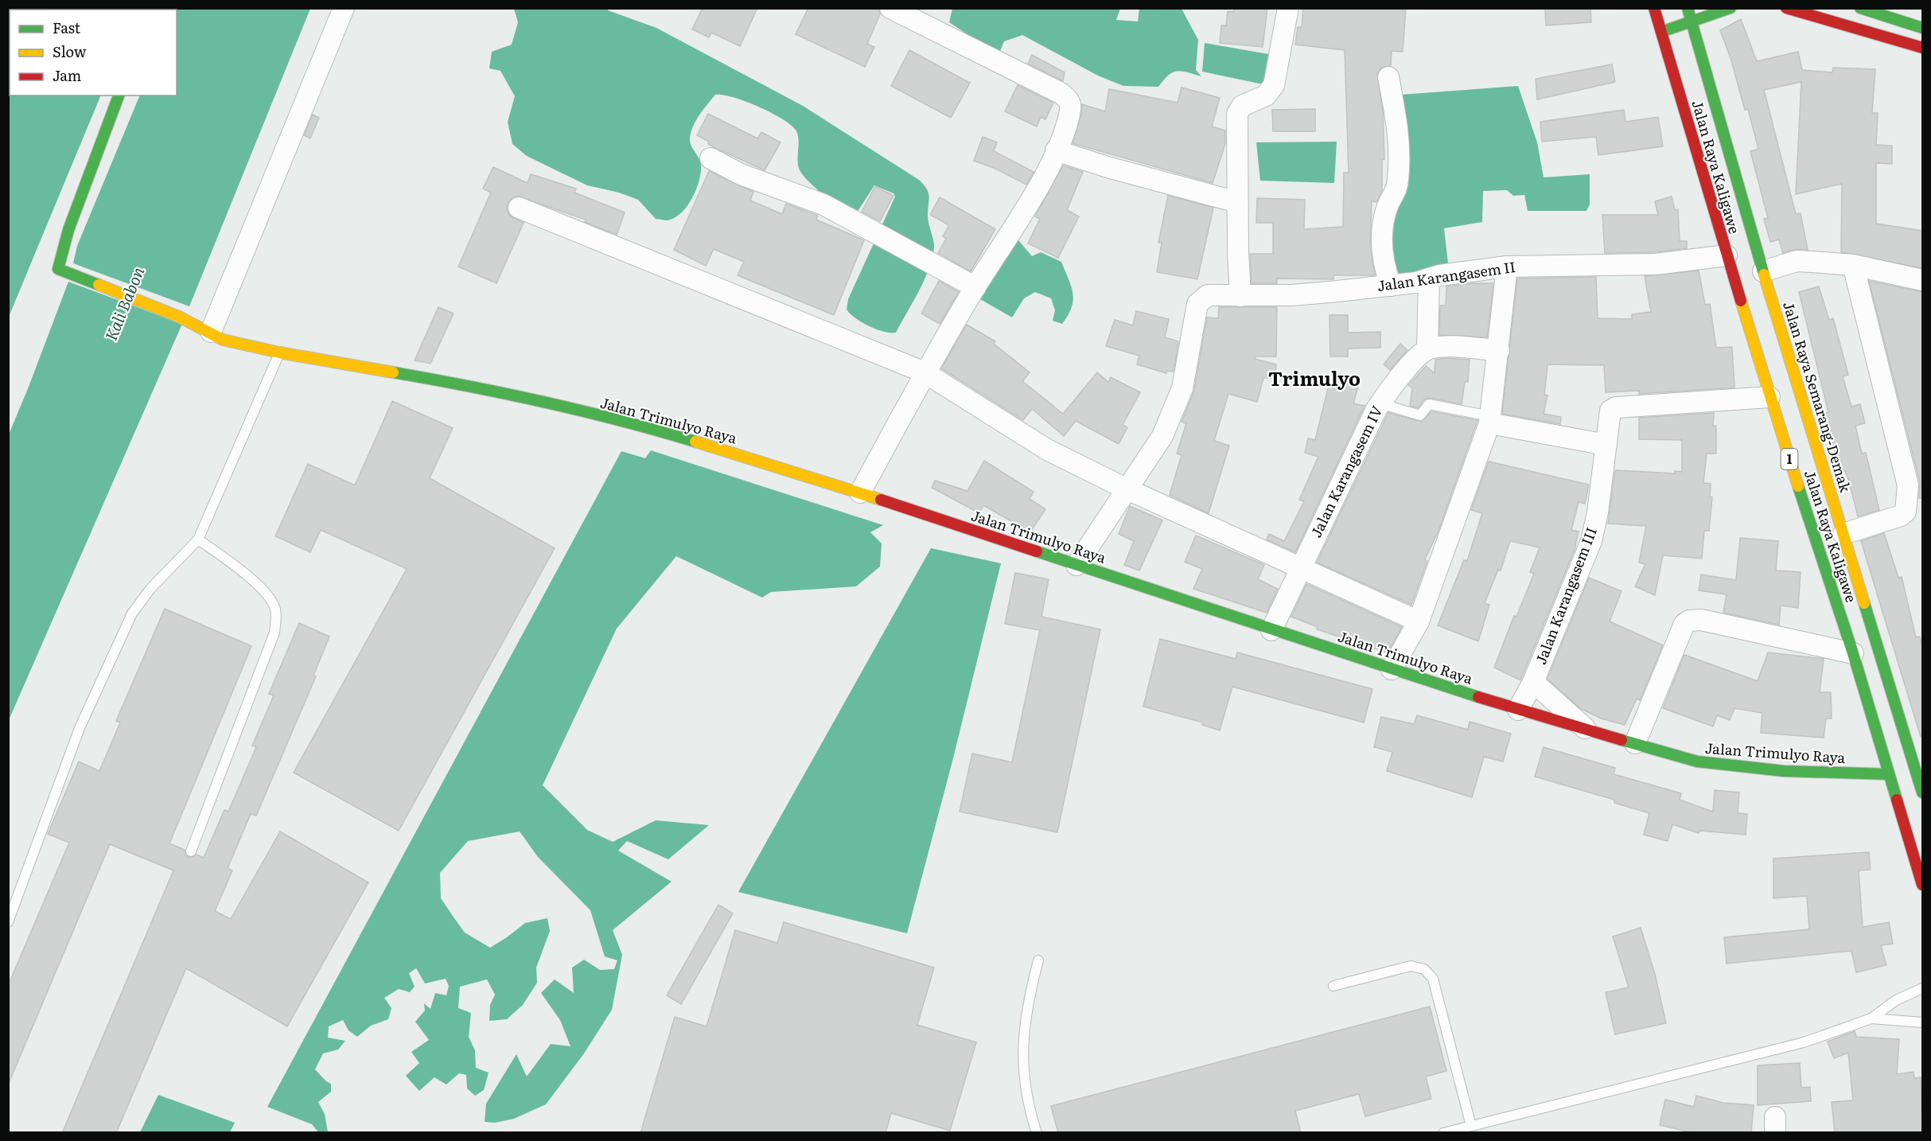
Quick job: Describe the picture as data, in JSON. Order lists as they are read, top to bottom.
{
  "streets": {
    "main road": [
      "Jalan Raya Kaligawe",
      "Jalan Raya Semarang-Demak",
      "Jalan Trimulyo Raya",
      "1"
    ],
    "street": ["Jalan Karangasem II", "Jalan Karangasem IV", "Jalan Karangasem III"]
  },
  "crossings": [
    ["Jalan Raya Kaligawe", "Jalan Karangasem II"],
    ["Jalan Raya Kaligawe", "Jalan Trimulyo Raya"],
    ["Jalan Raya Kaligawe", "1"],
    ["Jalan Raya Kaligawe", "Jalan Karangasem III"],
    ["Jalan Trimulyo Raya", "Jalan Karangasem IV"],
    ["Jalan Trimulyo Raya", "Jalan Karangasem III"]
  ],
  "districts": ["Trimulyo"],
  "water": ["Kali Babon"],
  "legend": ["Fast", "Slow", "Jam"]
}
